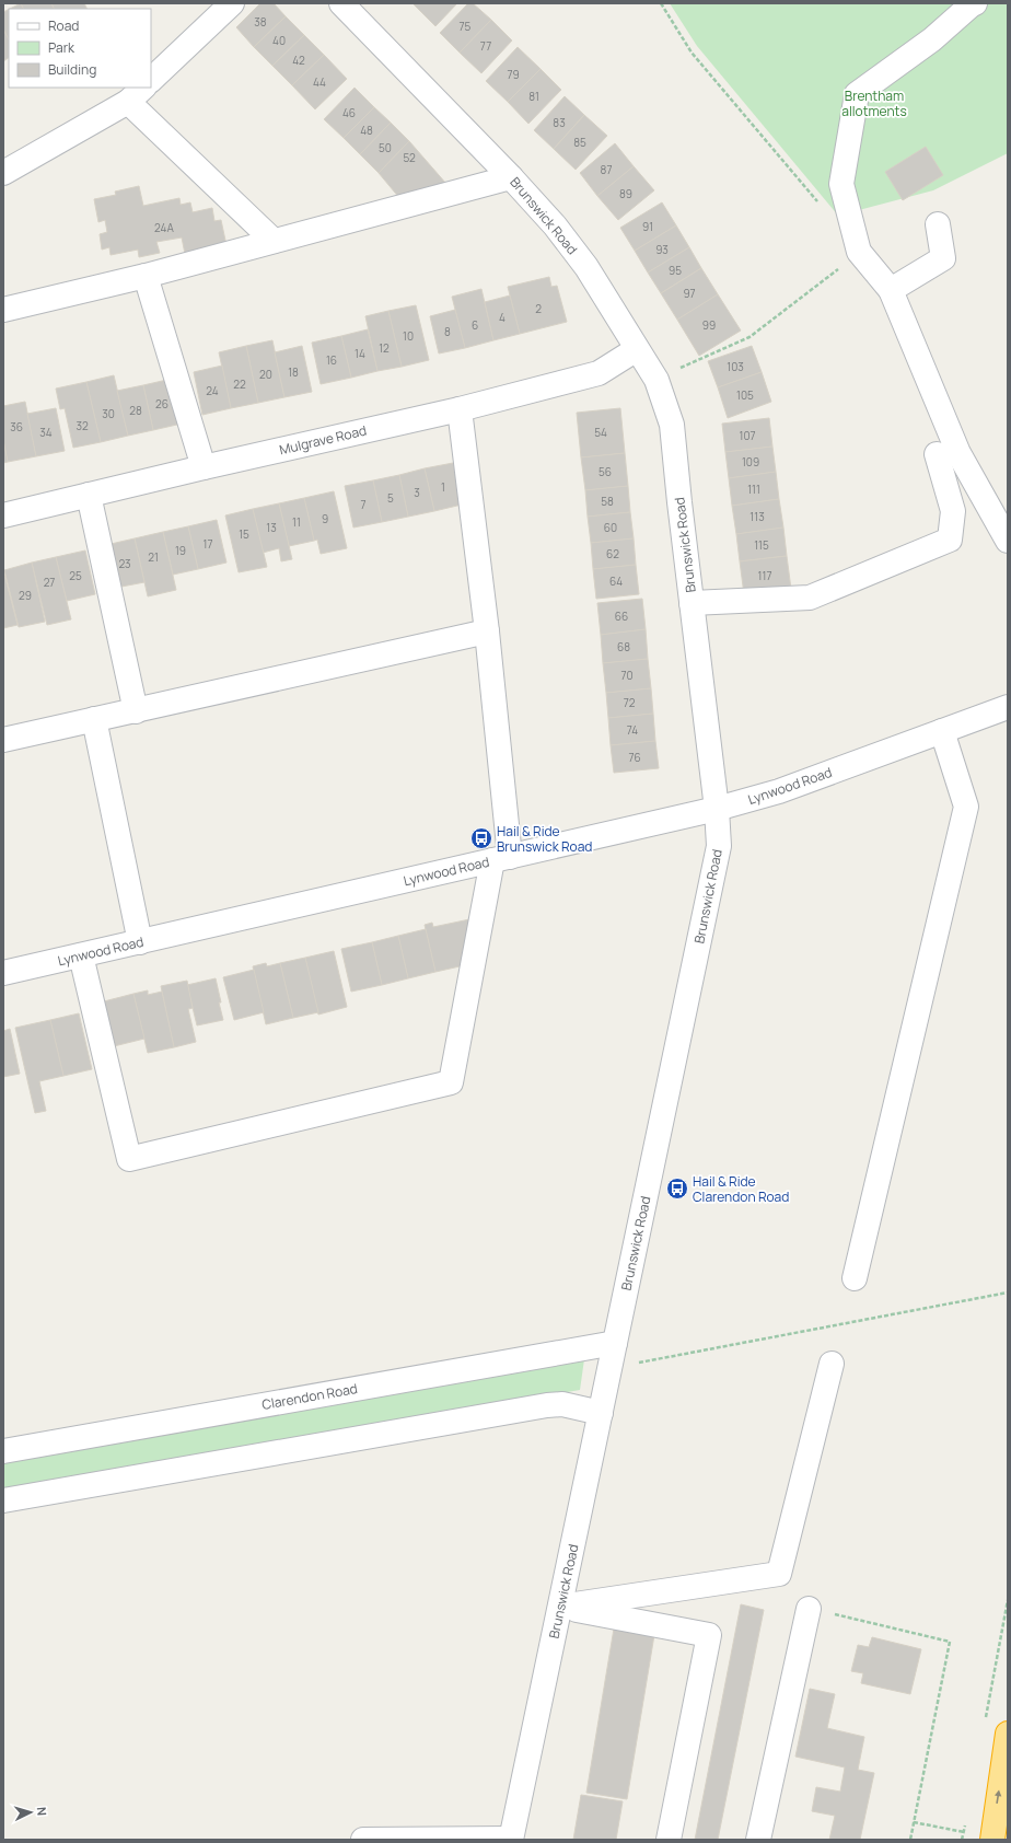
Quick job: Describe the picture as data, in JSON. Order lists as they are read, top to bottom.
{
  "streets": {
    "street": [
      "Brunswick Road",
      "Mulgrave Road",
      "Lynwood Road",
      "Clarendon Road"
    ]
  },
  "crossings": [
    ["Brunswick Road", "Mulgrave Road"],
    ["Brunswick Road", "Lynwood Road"],
    ["Brunswick Road", "Clarendon Road"]
  ],
  "parks": ["Brentham allotments"],
  "places": {
    "bus stop": ["Hail & Ride Brunswick Road", "Hail & Ride Clarendon Road"]
  },
  "house_numbers": [
    "38",
    "75",
    "40",
    "77",
    "42",
    "79",
    "44",
    "81",
    "46",
    "83",
    "48",
    "85",
    "50",
    "52",
    "87",
    "89",
    "91",
    "24A",
    "93",
    "95",
    "97",
    "2",
    "4",
    "6",
    "99",
    "8",
    "10",
    "12",
    "14",
    "16",
    "103",
    "18",
    "20",
    "22",
    "24",
    "105",
    "26",
    "28",
    "30",
    "32",
    "36",
    "34",
    "54",
    "107",
    "109",
    "56",
    "1",
    "111",
    "3",
    "5",
    "58",
    "7",
    "113",
    "9",
    "11",
    "13",
    "60",
    "15",
    "17",
    "115",
    "19",
    "62",
    "21",
    "23",
    "25",
    "117",
    "64",
    "27",
    "29",
    "66",
    "68",
    "70",
    "72",
    "74",
    "76"
  ],
  "legend": ["Road", "Park", "Building"],
  "north": "right"
}
